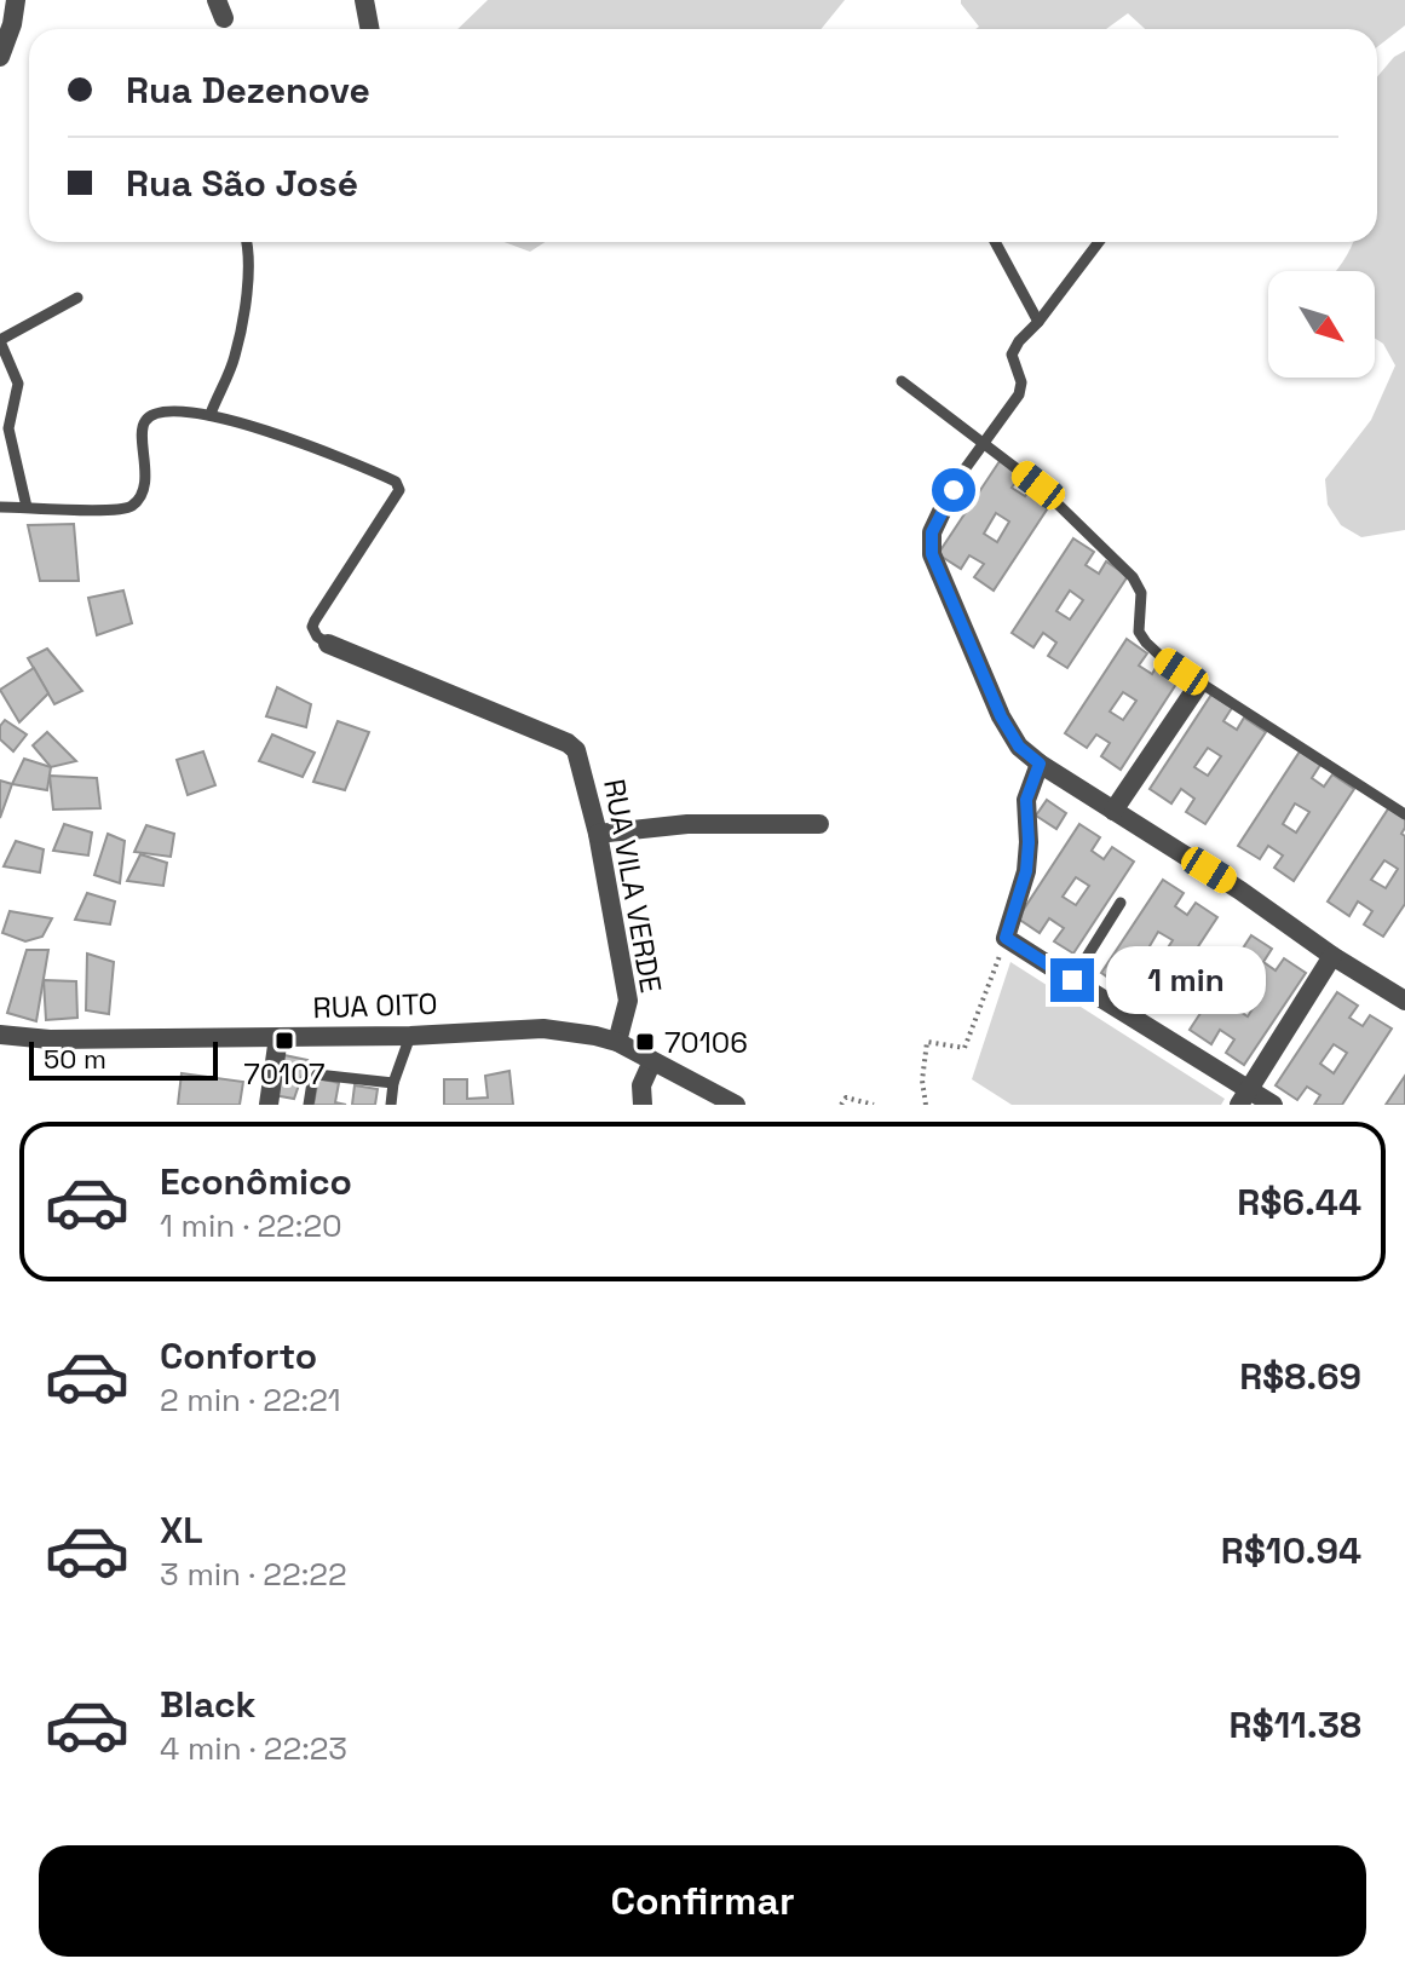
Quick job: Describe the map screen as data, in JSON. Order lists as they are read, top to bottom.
{
  "streets": {
    "street": ["RUA VILA VERDE", "RUA OITO"]
  },
  "crossings": [
    ["RUA VILA VERDE", "RUA OITO"]
  ],
  "places": {
    "transit": ["70107", "70106"]
  },
  "scale_bar": "50 m",
  "north": "bottom right",
  "page": {
    "banner": ["Rua Dezenove", "Rua São José"],
    "bubble": "1 min",
    "scale": "50 m",
    "list": [
      {
        "name": "Econômico",
        "note": "1 min · 22:20",
        "value": "R$6.44"
      },
      {
        "name": "Conforto",
        "note": "2 min · 22:21",
        "value": "R$8.69"
      },
      {
        "name": "XL",
        "note": "3 min · 22:22",
        "value": "R$10.94"
      },
      {
        "name": "Black",
        "note": "4 min · 22:23",
        "value": "R$11.38"
      }
    ],
    "buttons": "Confirmar"
  }
}
